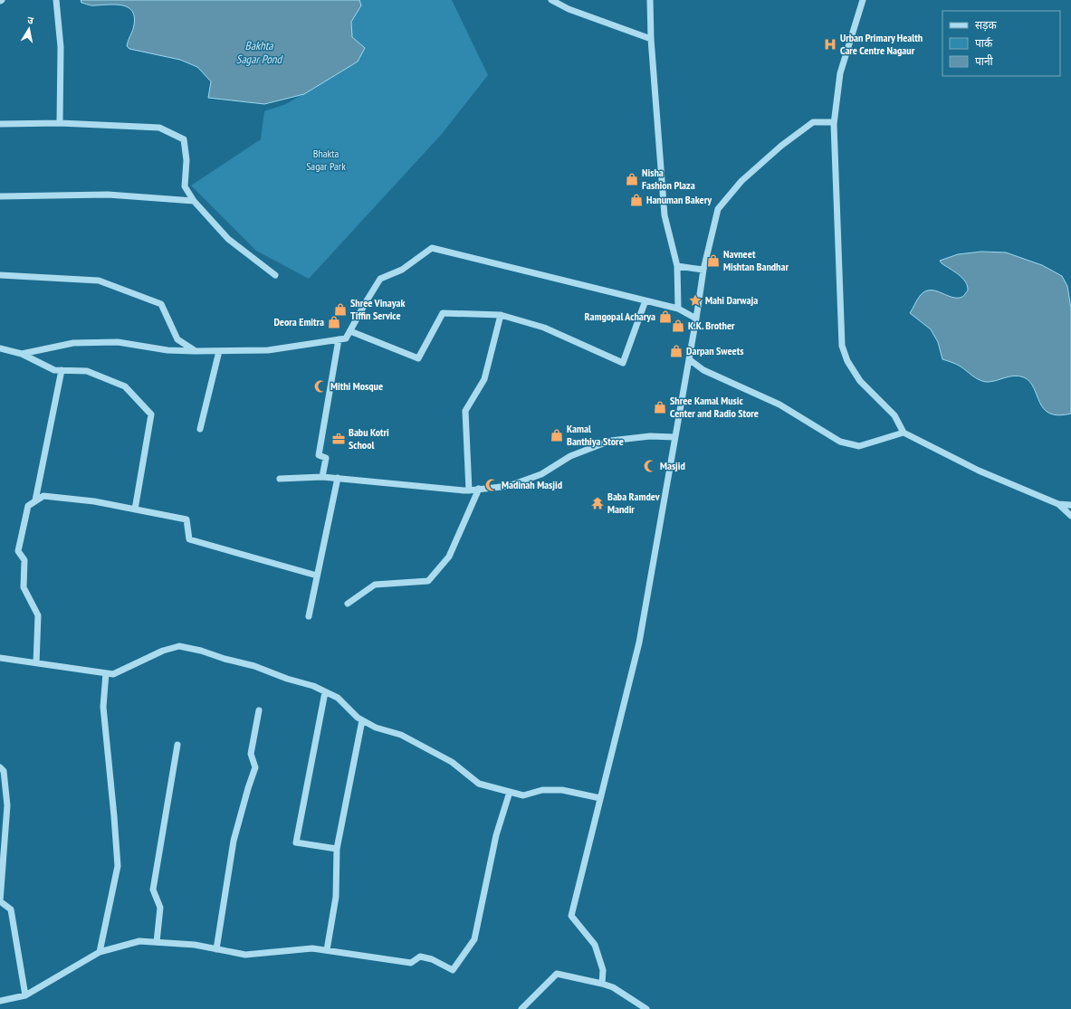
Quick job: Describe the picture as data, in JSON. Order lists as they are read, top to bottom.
{
  "water": ["Bakhta Sagar Pond"],
  "parks": ["Bhakta Sagar Park"],
  "places": {
    "hospital": ["Urban Primary Health Care Centre Nagaur"],
    "shop": [
      "Nisha Fashion Plaza",
      "Hanuman Bakery",
      "Navneet Mishtan Bandhar",
      "Shree Vinayak Tiffin Service",
      "Ramgopal Acharya",
      "Deora Emitra",
      "K.K. Brother",
      "Darpan Sweets",
      "Shree Kamal Music Center and Radio Store",
      "Kamal Banthiya Store"
    ],
    "place": ["Mahi Darwaja"],
    "mosque": ["Mithi Mosque", "Masjid", "Madinah Masjid"],
    "office": ["Babu Kotri School"],
    "temple": ["Baba Ramdev Mandir"]
  },
  "legend": ["सड़क", "पार्क", "पानी"],
  "north": "top"
}
